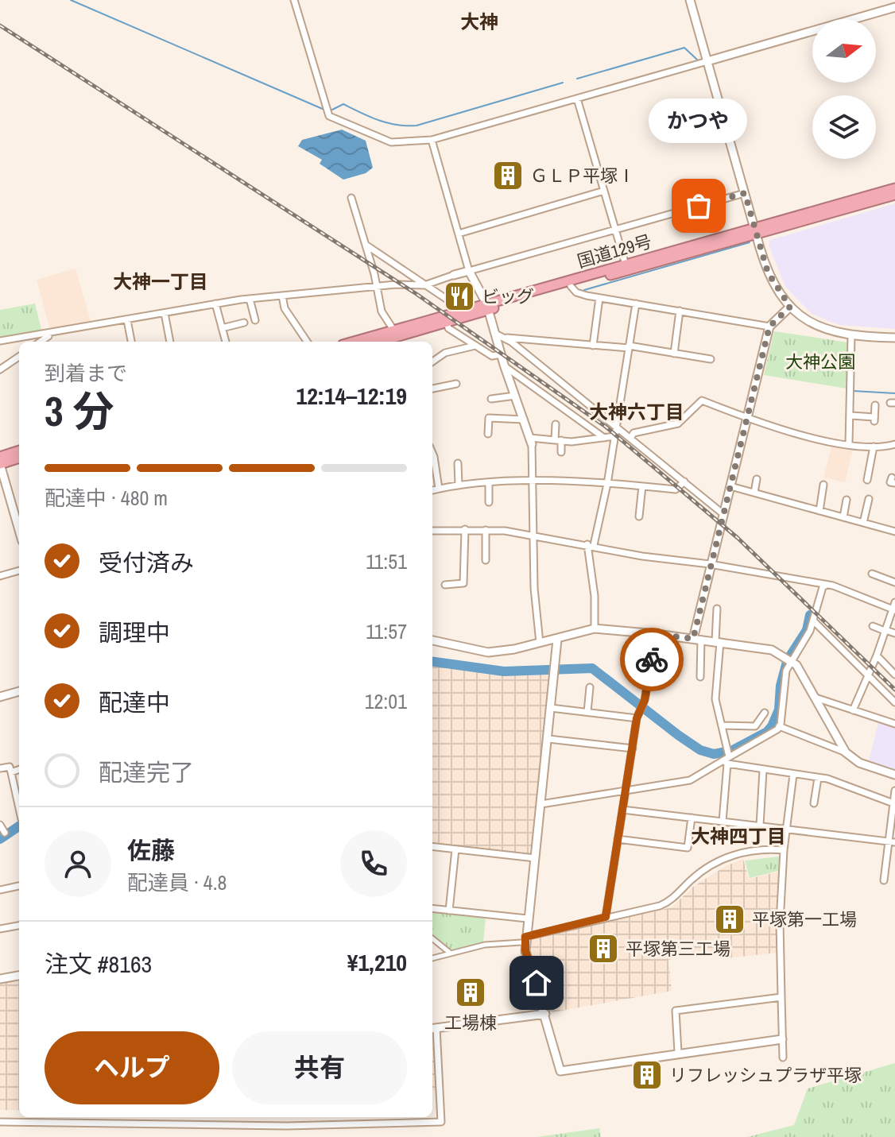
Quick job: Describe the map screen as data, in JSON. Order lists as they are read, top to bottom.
{
  "streets": {
    "highway": ["国道129号"]
  },
  "districts": [
    "大神",
    "大神一丁目",
    "大神六丁目",
    "大神四丁目"
  ],
  "parks": ["大神公園"],
  "places": {
    "building": [
      "ＧＬＰ平塚Ⅰ",
      "平塚第一工場",
      "平塚第三工場",
      "工場棟",
      "リフレッシュプラザ平塚"
    ],
    "other": ["かつや"],
    "restaurant": ["ビッグ"]
  },
  "north": "right",
  "page": {
    "bubble": "かつや",
    "heading": ["3 分", "到着まで", "12:14–12:19"],
    "panel": [
      "佐藤",
      "配達員 · 4.8",
      "注文 #8163",
      "¥1,210"
    ],
    "bar": "配達中 · 480 m",
    "list": [
      ["受付済み", "11:51"],
      ["調理中", "11:57"],
      ["配達中", "12:01"],
      "配達完了"
    ],
    "buttons": ["ヘルプ", "共有"]
  }
}
